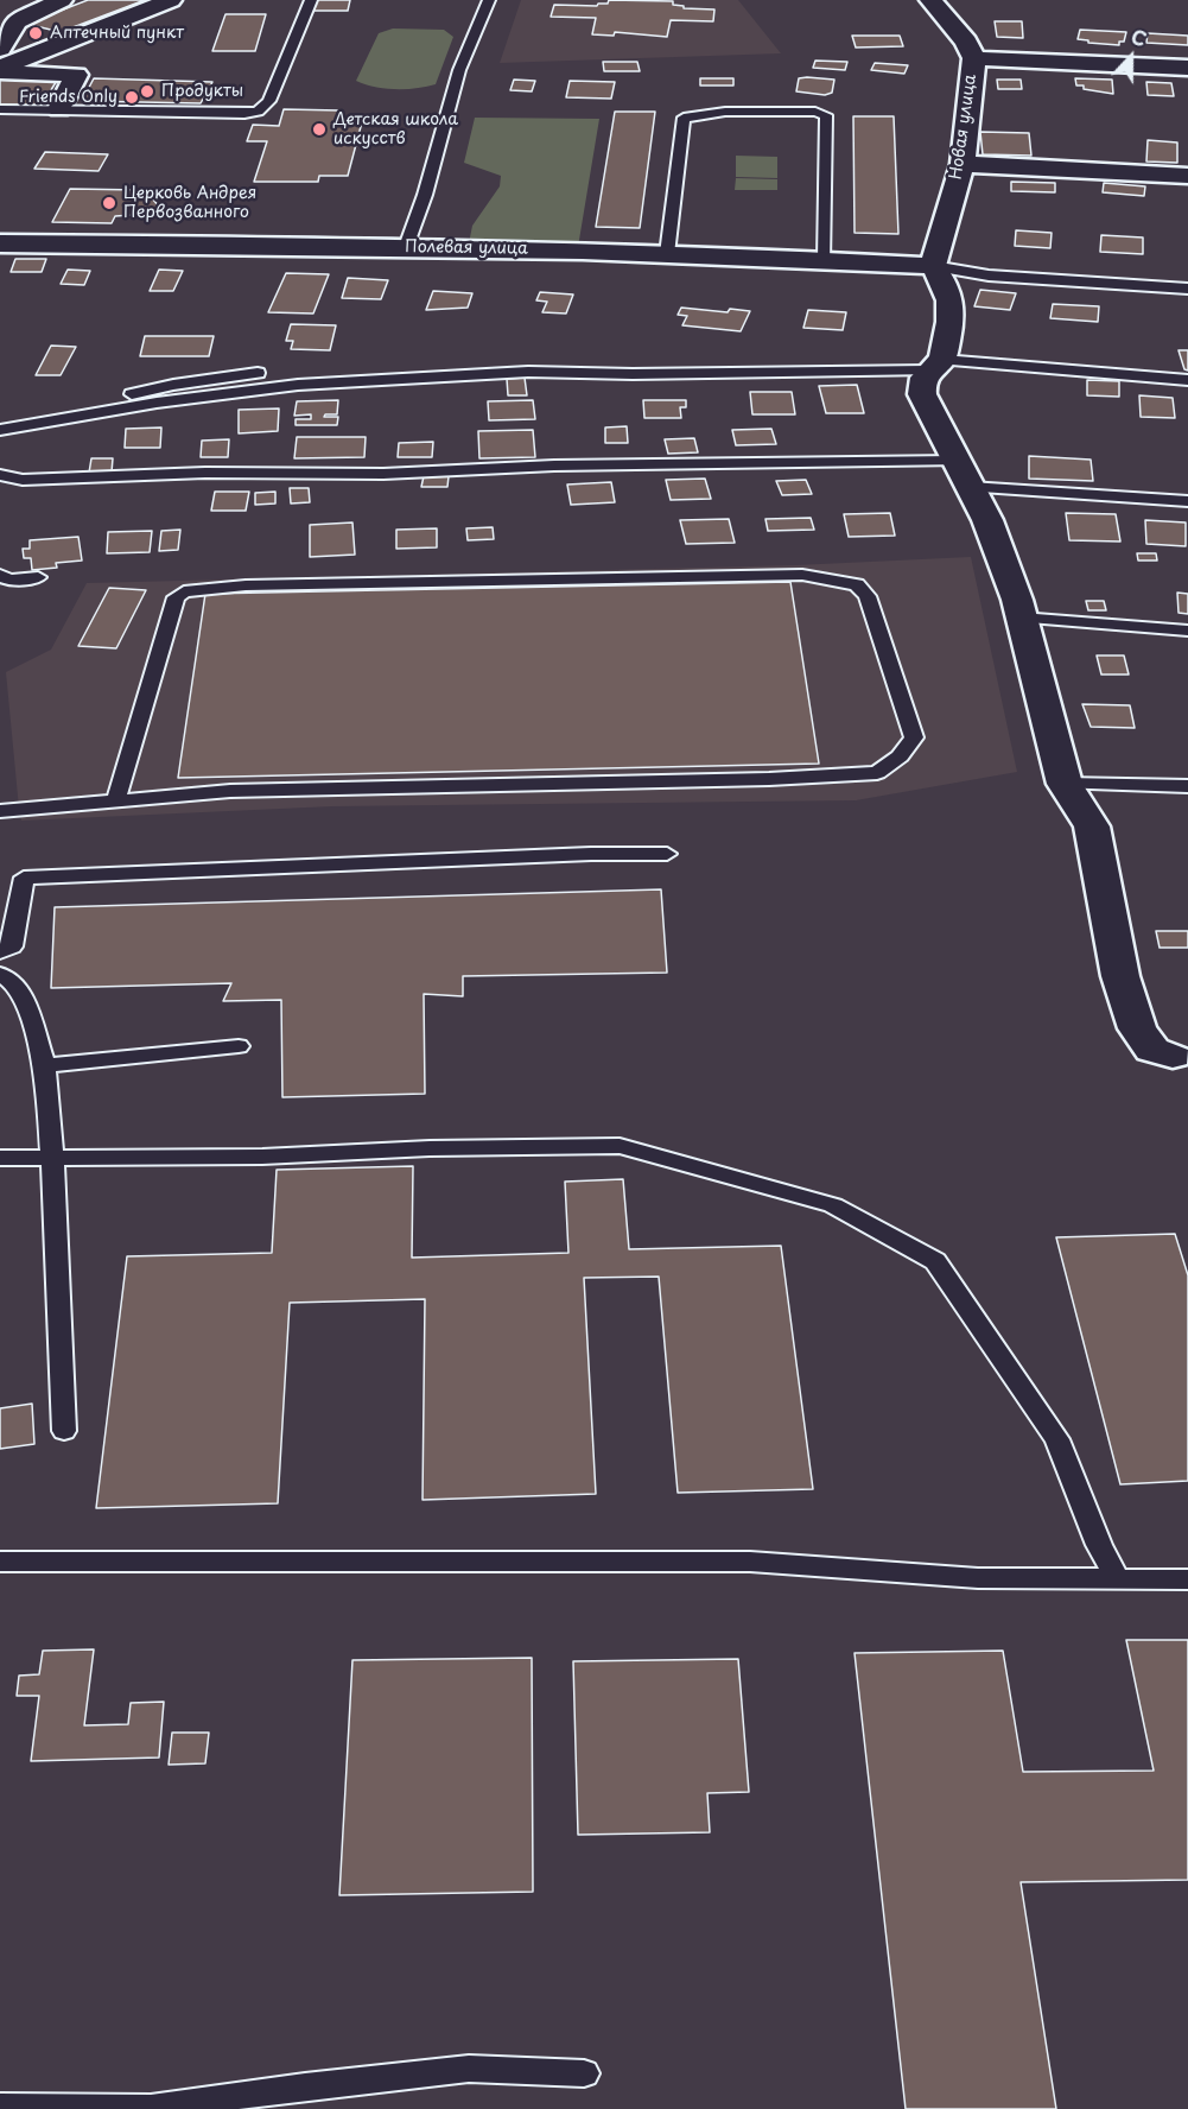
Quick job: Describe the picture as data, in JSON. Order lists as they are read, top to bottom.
{
  "streets": {
    "street": ["Новая улица", "Полевая улица"]
  },
  "crossings": [
    ["Новая улица", "Полевая улица"]
  ],
  "places": [
    "Аптечный пункт",
    "Продукты",
    "Friends Only",
    "Детская школа искусств",
    "Церковь Андрея Первозванного"
  ],
  "north": "top"
}
